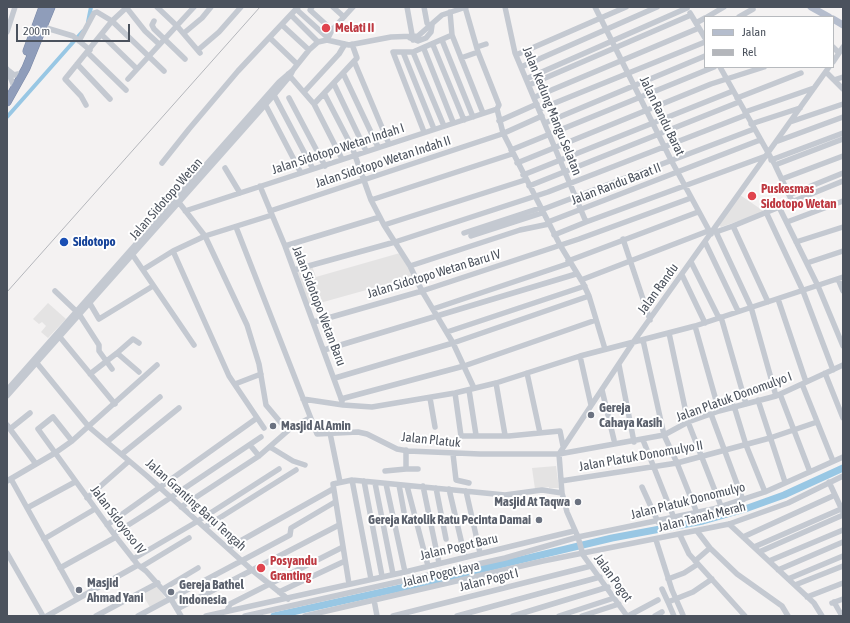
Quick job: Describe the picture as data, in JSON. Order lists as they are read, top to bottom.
{
  "streets": {
    "street": [
      "Jalan Kedung Mangu Selatan",
      "Jalan Randu Barat",
      "Jalan Sidotopo Wetan Indah I",
      "Jalan Sidotopo Wetan Indah II",
      "Jalan Randu Barat II",
      "Jalan Sidotopo Wetan",
      "Jalan Sidotopo Wetan Baru IV",
      "Jalan Randu",
      "Jalan Sidotopo Wetan Baru",
      "Jalan Platuk Donomulyo I",
      "Jalan Platuk",
      "Jalan Platuk Donomulyo II",
      "Jalan Platuk Donomulyo",
      "Jalan Granting Baru Tengah",
      "Jalan Tanah Merah",
      "Jalan Sidoyoso IV",
      "Jalan Pogot Baru",
      "Jalan Pogot Jaya",
      "Jalan Pogot",
      "Jalan Pogot I"
    ]
  },
  "crossings": [
    ["Jalan Kedung Mangu Selatan", "Jalan Sidotopo Wetan Indah II"],
    ["Jalan Kedung Mangu Selatan", "Jalan Randu Barat II"],
    ["Jalan Randu Barat", "Jalan Randu Barat II"],
    ["Jalan Randu Barat", "Jalan Sidotopo Wetan Baru IV"],
    ["Jalan Randu Barat", "Jalan Randu"],
    ["Jalan Randu Barat", "Jalan Platuk Donomulyo I"],
    ["Jalan Randu Barat", "Jalan Platuk Donomulyo II"],
    ["Jalan Randu Barat", "Jalan Platuk Donomulyo"],
    ["Jalan Sidotopo Wetan Indah I", "Jalan Sidotopo Wetan Baru"],
    ["Jalan Sidotopo Wetan Indah II", "Jalan Sidotopo Wetan Baru"],
    ["Jalan Sidotopo Wetan Indah II", "Jalan Platuk"],
    ["Jalan Sidotopo Wetan", "Jalan Granting Baru Tengah"],
    ["Jalan Sidotopo Wetan Baru IV", "Jalan Sidotopo Wetan Baru"],
    ["Jalan Randu", "Jalan Platuk Donomulyo I"],
    ["Jalan Randu", "Jalan Platuk"],
    ["Jalan Platuk Donomulyo I", "Jalan Platuk"],
    ["Jalan Granting Baru Tengah", "Jalan Pogot Baru"],
    ["Jalan Tanah Merah", "Jalan Pogot Jaya"],
    ["Jalan Tanah Merah", "Jalan Pogot"],
    ["Jalan Pogot Jaya", "Jalan Pogot"],
    ["Jalan Pogot", "Jalan Pogot I"]
  ],
  "places": [
    "Melati II",
    "Puskesmas Sidotopo Wetan",
    "Sidotopo",
    "Gereja Cahaya Kasih",
    "Masjid Al Amin",
    "Masjid At Taqwa",
    "Gereja Katolik Ratu Pecinta Damai",
    "Posyandu Granting",
    "Masjid Ahmad Yani",
    "Gereja Bathel Indonesia"
  ],
  "legend": ["Jalan", "Rel"],
  "scale_bar": "200 m"
}
